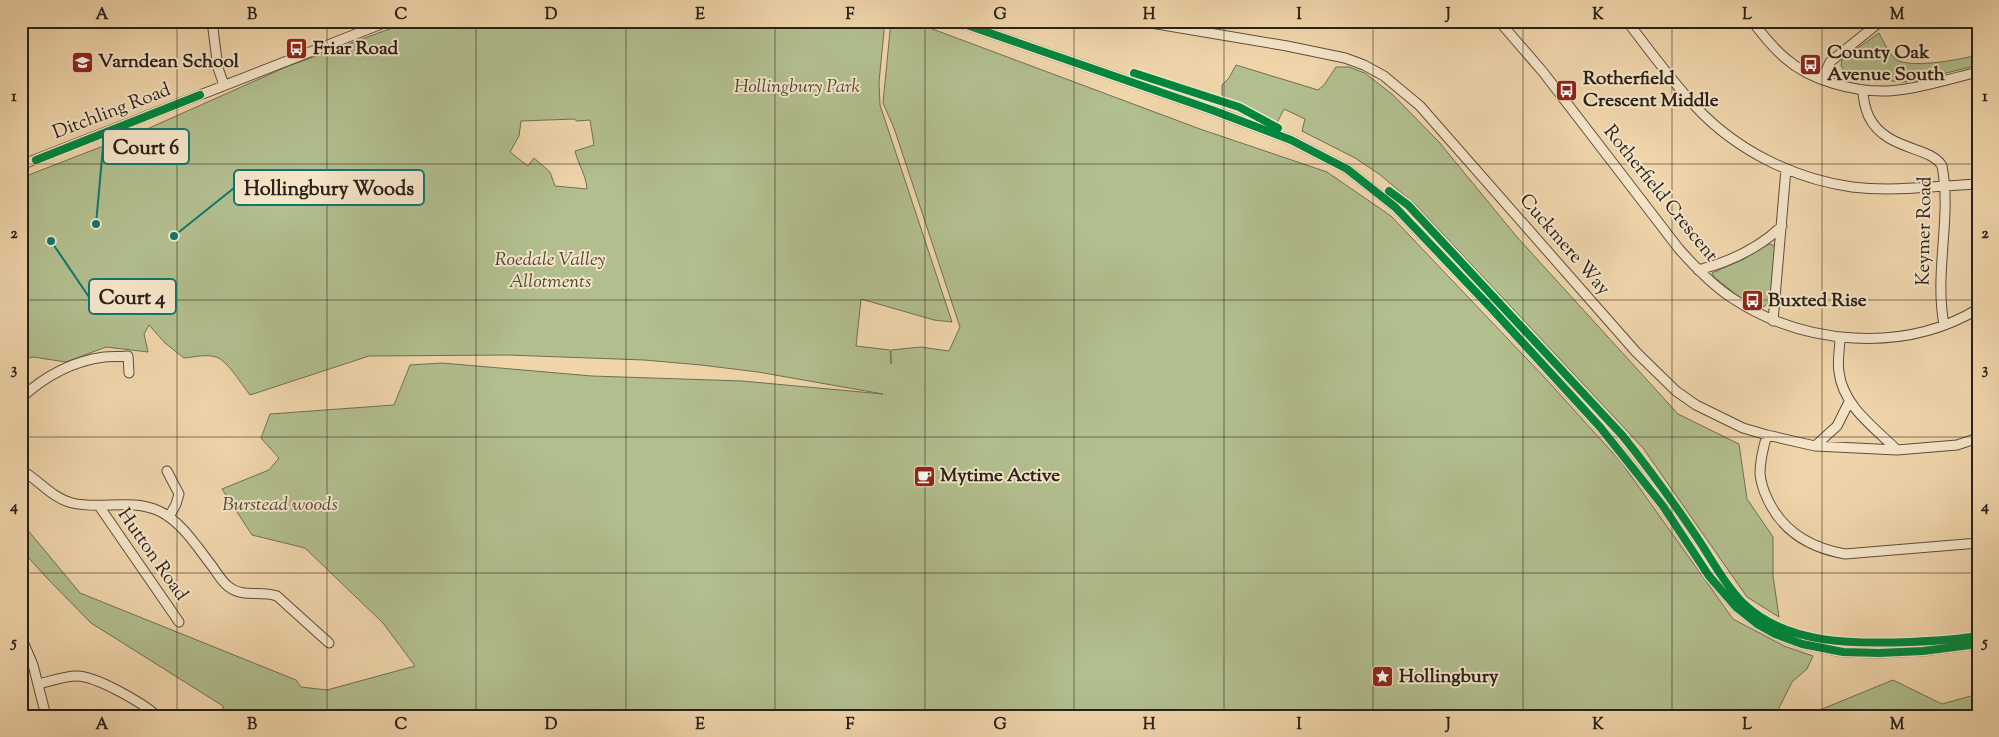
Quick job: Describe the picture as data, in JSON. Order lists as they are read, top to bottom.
{
  "streets": {
    "street": [
      "Ditchling Road",
      "Rotherfield Crescent",
      "Keymer Road",
      "Cuckmere Way",
      "Hutton Road"
    ]
  },
  "crossings": [
    ["Rotherfield Crescent", "Keymer Road"]
  ],
  "parks": ["Hollingbury Park", "Roedale Valley Allotments", "Burstead woods"],
  "places": {
    "bus stop": [
      "Friar Road",
      "County Oak Avenue South",
      "Rotherfield Crescent Middle",
      "Buxted Rise"
    ],
    "school or university": ["Varndean School"],
    "other": ["Court 6", "Hollingbury Woods", "Court 4"],
    "cafe": ["Mytime Active"],
    "place": ["Hollingbury"]
  },
  "grid": {
    "columns": [
      "A",
      "B",
      "C",
      "D",
      "E",
      "F",
      "G",
      "H",
      "I",
      "J",
      "K",
      "L",
      "M"
    ],
    "rows": [
      "1",
      "2",
      "3",
      "4",
      "5"
    ]
  }
}
